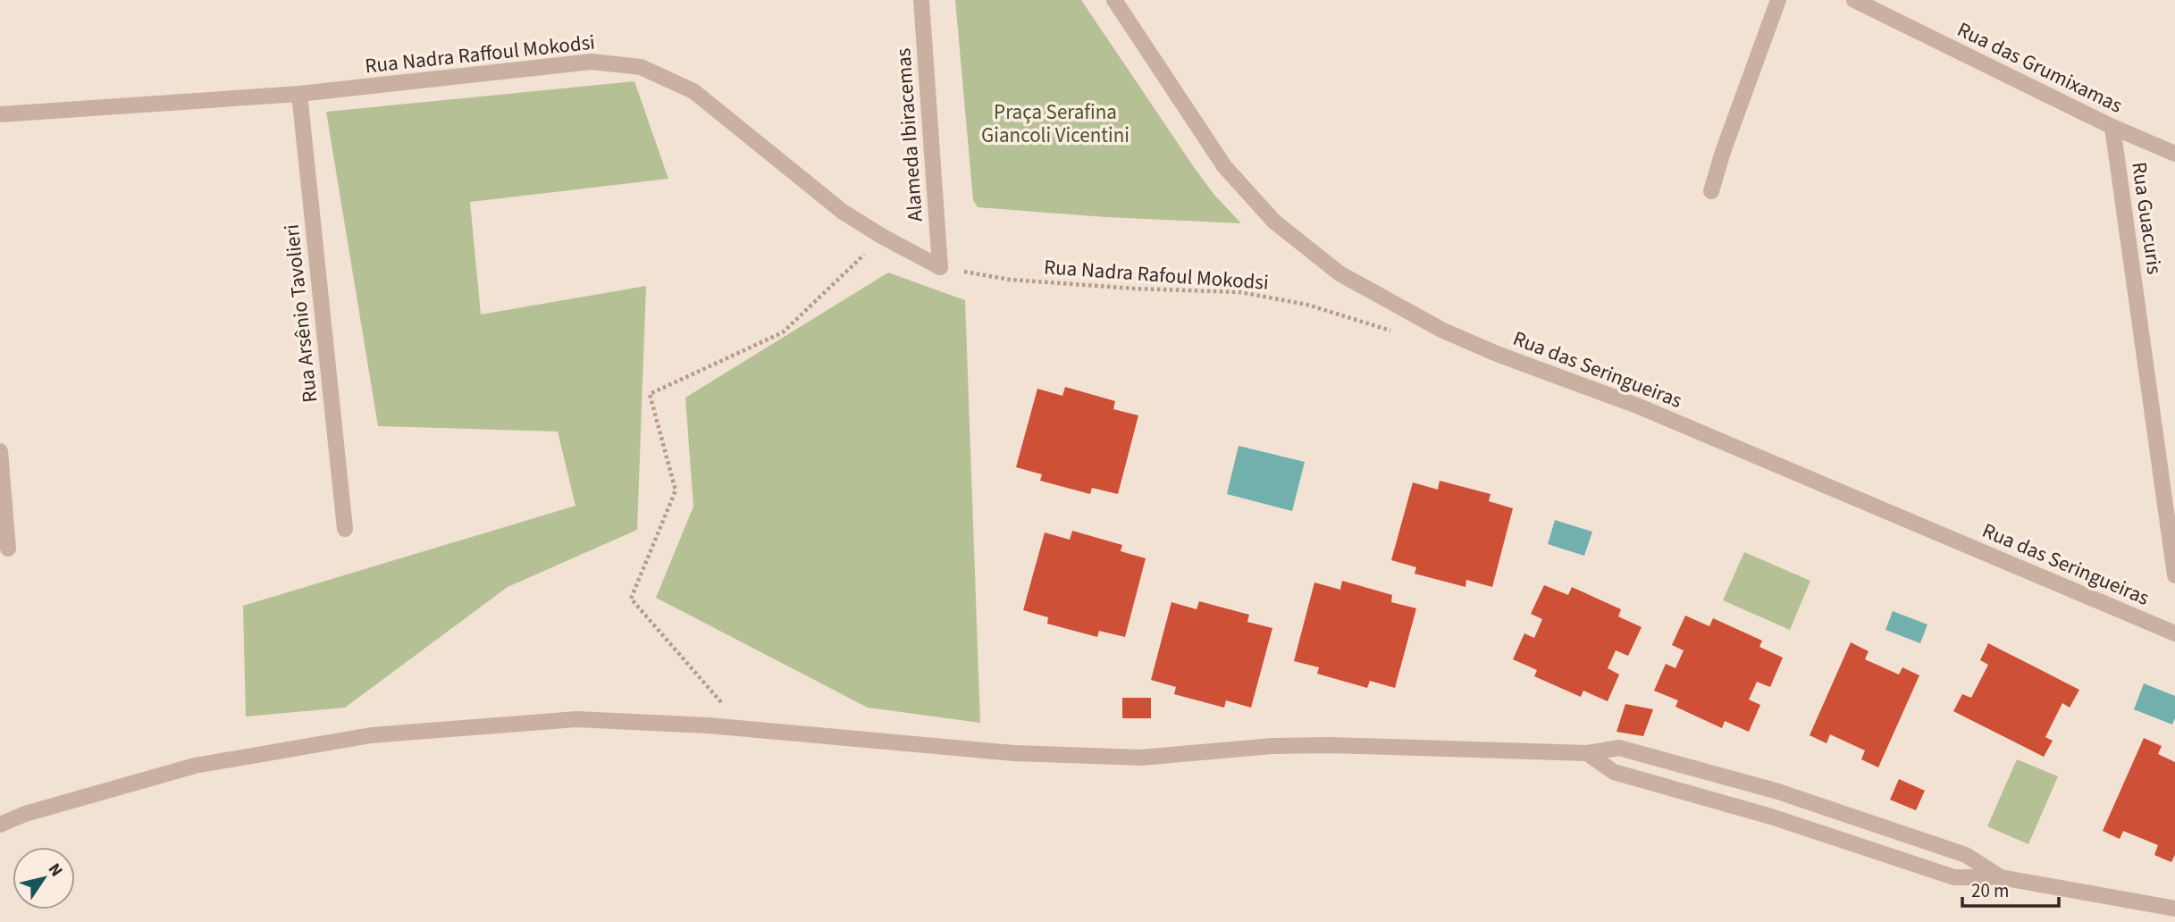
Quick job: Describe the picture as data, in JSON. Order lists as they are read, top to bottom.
{
  "streets": {
    "street": [
      "Rua Nadra Raffoul Mokodsi",
      "Rua das Grumixamas",
      "Alameda Ibiracemas",
      "Rua Guacuris",
      "Rua Arsênio Tavolieri",
      "Rua das Seringueiras"
    ],
    "path": ["Rua Nadra Rafoul Mokodsi"]
  },
  "crossings": [
    ["Rua Nadra Raffoul Mokodsi", "Alameda Ibiracemas"],
    ["Rua Nadra Raffoul Mokodsi", "Rua Nadra Rafoul Mokodsi"],
    ["Rua Nadra Raffoul Mokodsi", "Rua Arsênio Tavolieri"],
    ["Rua das Grumixamas", "Rua Guacuris"],
    ["Alameda Ibiracemas", "Rua Nadra Rafoul Mokodsi"]
  ],
  "parks": ["Praça Serafina Giancoli Vicentini"],
  "scale_bar": "20 m",
  "north": "top right"
}
